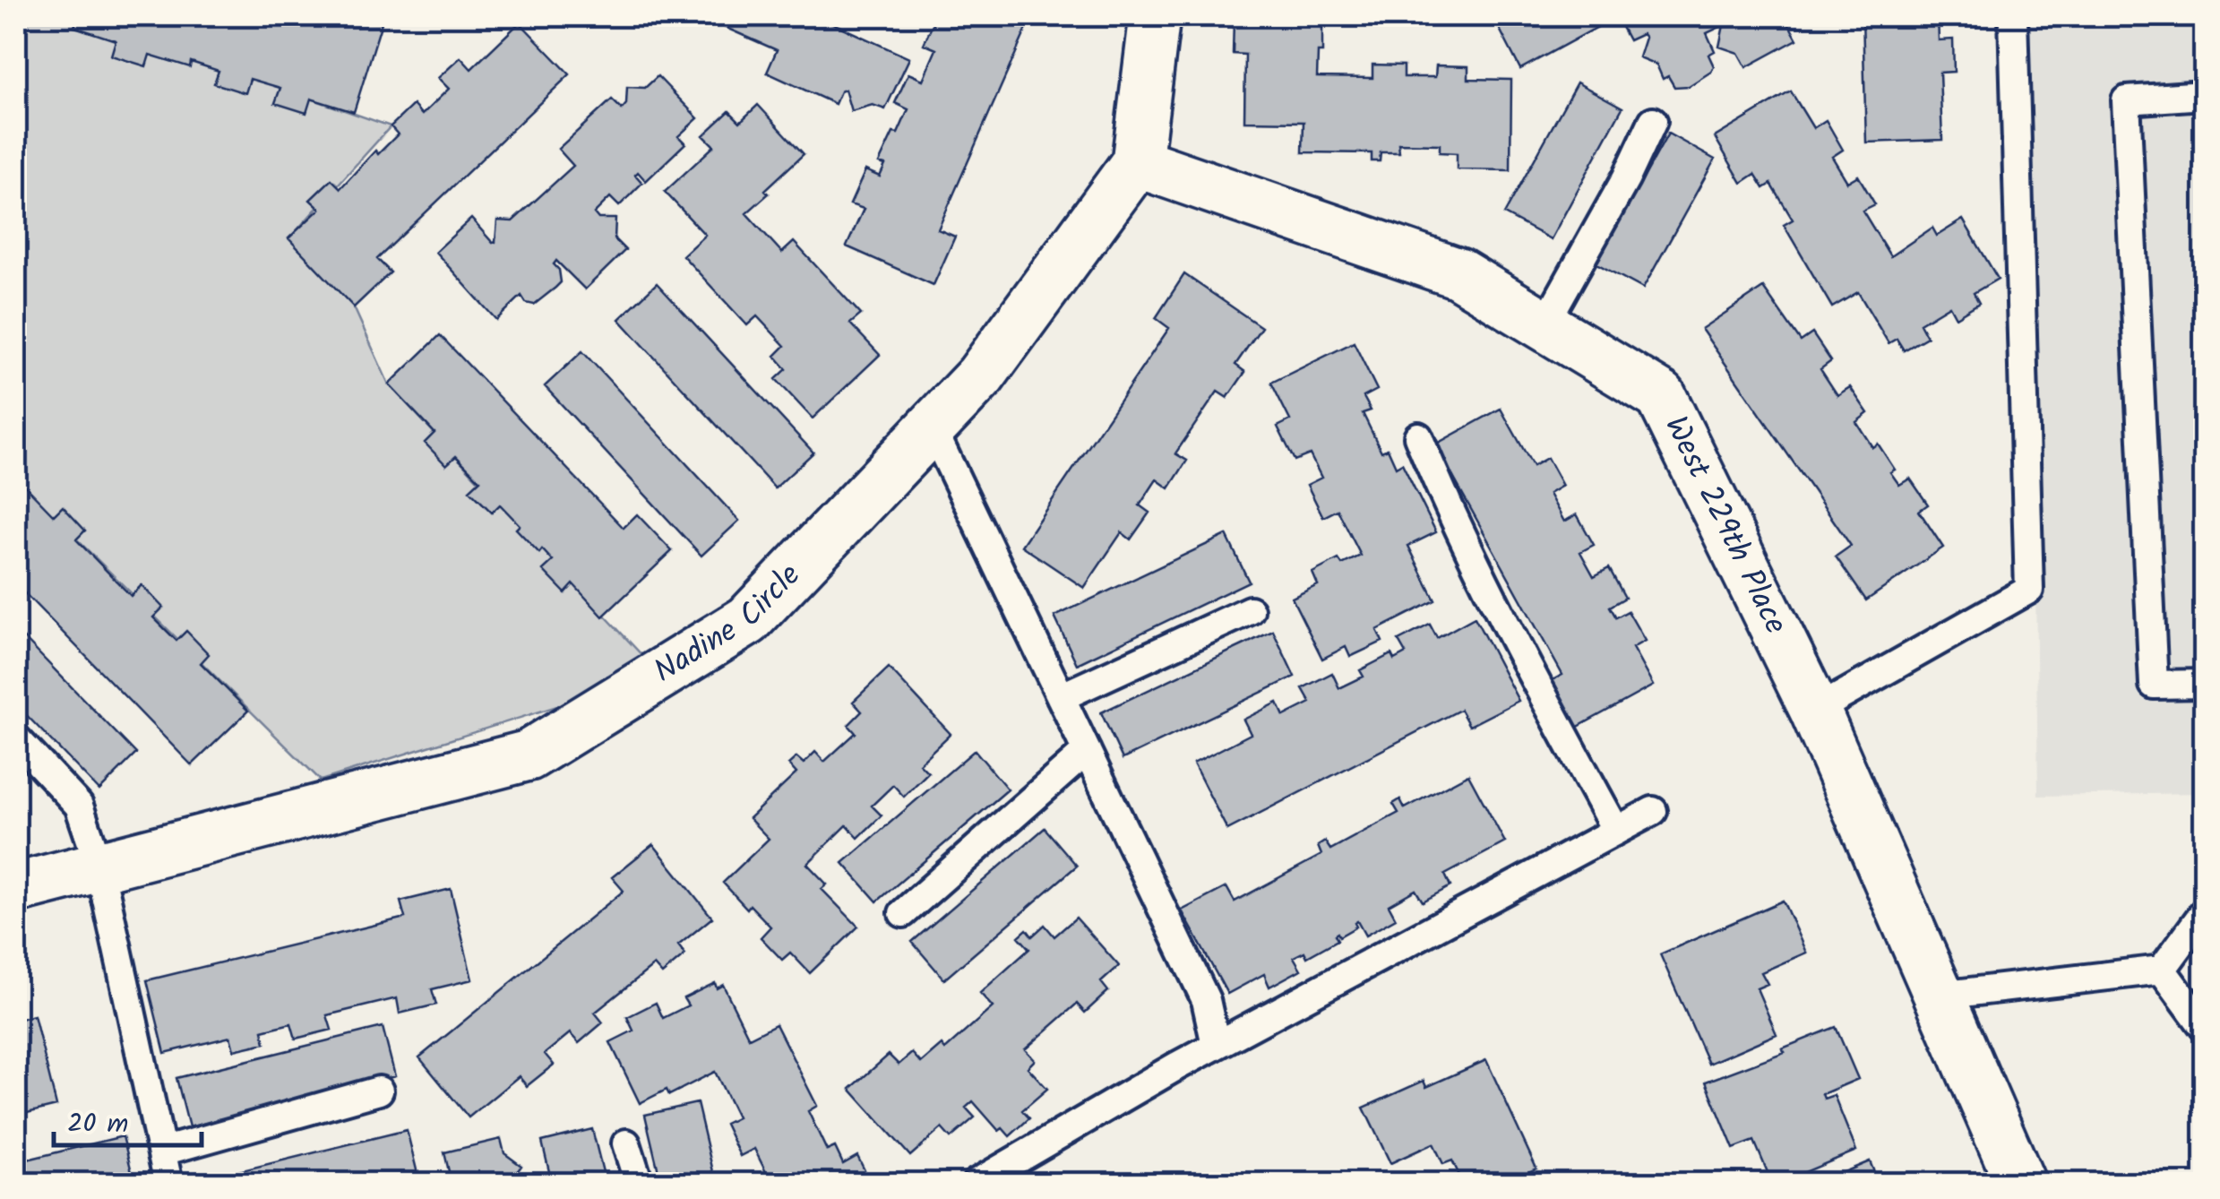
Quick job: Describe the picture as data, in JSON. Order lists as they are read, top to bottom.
{
  "streets": {
    "street": ["West 229th Place", "Nadine Circle"]
  },
  "crossings": [
    ["West 229th Place", "Nadine Circle"]
  ],
  "scale_bar": "20 m"
}
